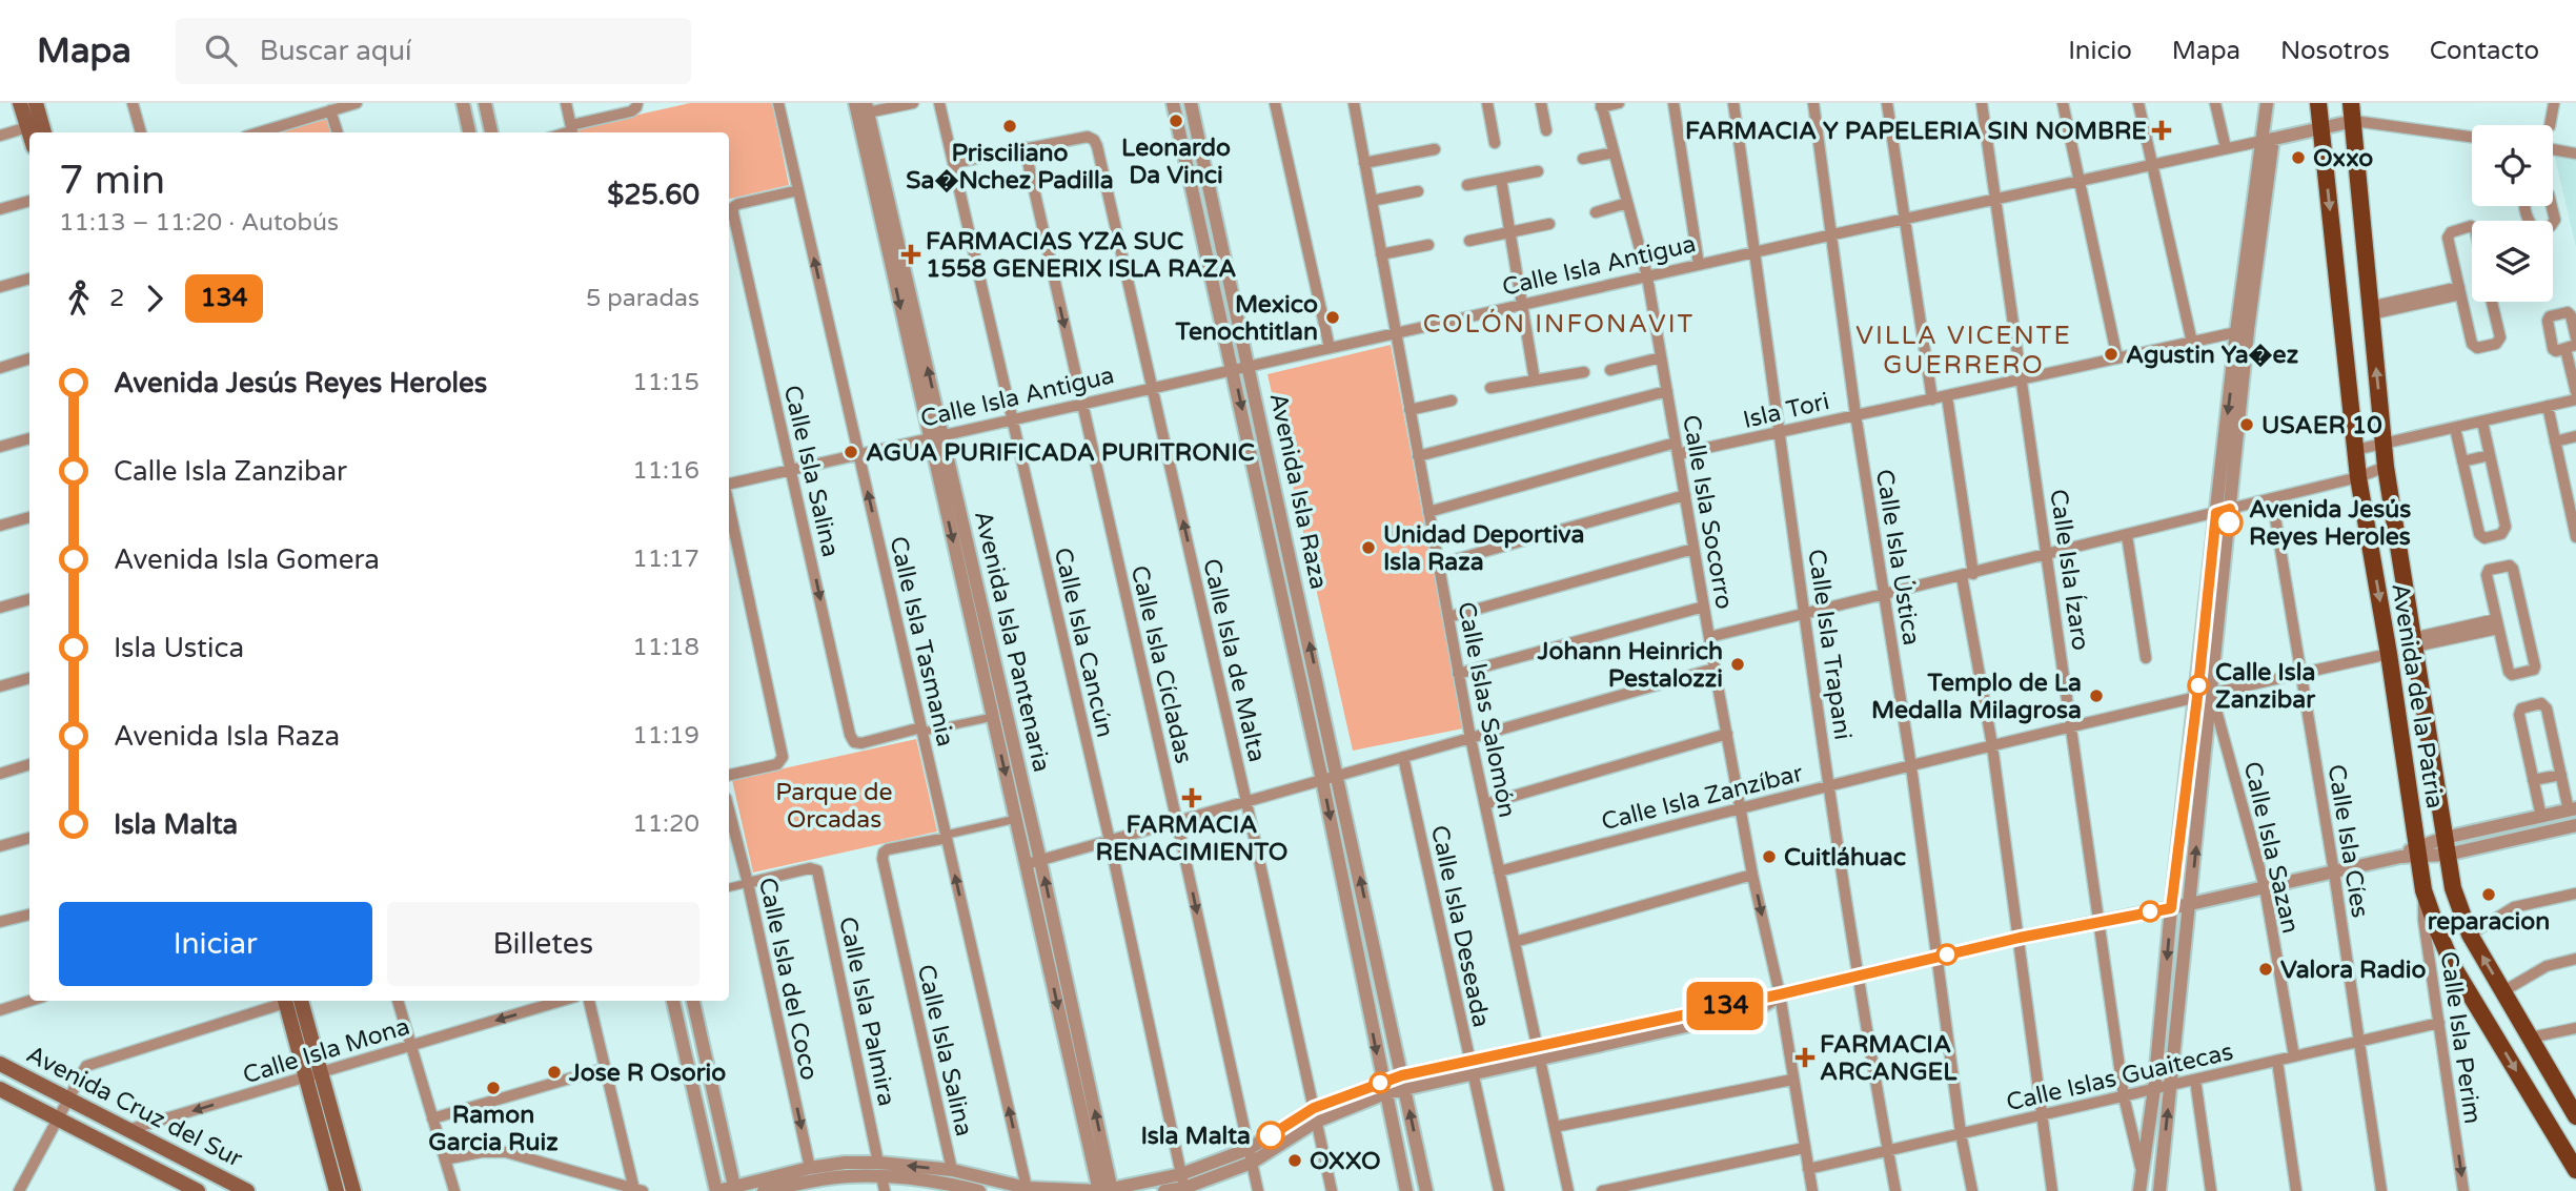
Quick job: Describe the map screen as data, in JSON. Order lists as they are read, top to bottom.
{
  "streets": {
    "main road": ["Avenida de la Patria", "Avenida Cruz del Sur"],
    "street": [
      "Calle Isla Antigua",
      "Isla Tori",
      "Calle Isla Salina",
      "Avenida Isla Raza",
      "Calle Isla Socorro",
      "Calle Isla Ústica",
      "Calle Isla Ízaro",
      "Calle Isla Tasmania",
      "Avenida Isla Pantenaria",
      "Calle Isla Cancún",
      "Calle Isla Trapani",
      "Calle Isla de Malta",
      "Calle Isla Cícladas",
      "Calle Islas Salomón",
      "Calle Isla Zanzíbar",
      "Calle Isla Cíes",
      "Calle Isla Sazan",
      "Calle Isla Deseada",
      "Calle Isla del Coco",
      "Calle Isla Palmira",
      "Calle Isla Perim",
      "Calle Isla Mona",
      "Calle Islas Guaitecas"
    ]
  },
  "crossings": [
    ["Calle Isla Antigua", "Calle Isla Salina"],
    ["Calle Isla Antigua", "Avenida Isla Raza"],
    ["Calle Isla Antigua", "Calle Isla Socorro"],
    ["Calle Isla Antigua", "Calle Isla Ústica"],
    ["Calle Isla Antigua", "Calle Isla Ízaro"],
    ["Calle Isla Antigua", "Calle Isla Tasmania"],
    ["Calle Isla Antigua", "Avenida Isla Pantenaria"],
    ["Calle Isla Antigua", "Calle Isla Cancún"],
    ["Calle Isla Antigua", "Calle Isla Trapani"],
    ["Calle Isla Antigua", "Calle Isla de Malta"],
    ["Calle Isla Antigua", "Calle Isla Cícladas"],
    ["Calle Isla Antigua", "Avenida de la Patria"],
    ["Calle Isla Antigua", "Calle Islas Salomón"],
    ["Isla Tori", "Calle Isla Socorro"],
    ["Isla Tori", "Calle Isla Ústica"],
    ["Isla Tori", "Calle Isla Ízaro"],
    ["Isla Tori", "Calle Isla Trapani"],
    ["Isla Tori", "Calle Islas Salomón"],
    ["Calle Isla Salina", "Calle Isla Tasmania"],
    ["Calle Isla Socorro", "Calle Isla Zanzíbar"],
    ["Calle Isla Socorro", "Calle Islas Guaitecas"],
    ["Calle Isla Ústica", "Calle Isla Zanzíbar"],
    ["Calle Isla Ústica", "Calle Islas Guaitecas"],
    ["Calle Isla Ízaro", "Calle Isla Zanzíbar"],
    ["Calle Isla Ízaro", "Calle Islas Guaitecas"],
    ["Calle Isla Trapani", "Calle Isla Zanzíbar"],
    ["Calle Isla Trapani", "Calle Islas Guaitecas"],
    ["Calle Isla de Malta", "Calle Isla Cícladas"],
    ["Avenida de la Patria", "Calle Isla Zanzíbar"],
    ["Avenida de la Patria", "Calle Isla Perim"],
    ["Calle Islas Salomón", "Calle Isla Zanzíbar"],
    ["Calle Isla Zanzíbar", "Calle Isla Cíes"],
    ["Calle Isla Zanzíbar", "Calle Isla Sazan"],
    ["Calle Isla Cíes", "Calle Islas Guaitecas"],
    ["Calle Isla Sazan", "Calle Islas Guaitecas"],
    ["Calle Isla del Coco", "Calle Isla Palmira"],
    ["Calle Isla Perim", "Calle Islas Guaitecas"],
    ["Calle Isla Mona", "Avenida Cruz del Sur"]
  ],
  "one_way": [
    "Calle Isla Tasmania",
    "Calle Isla de Malta",
    "Calle Isla Cícladas",
    "Calle Isla Perim"
  ],
  "districts": ["COLÓN INFONAVIT", "VILLA VICENTE GUERRERO"],
  "parks": ["Parque de Orcadas"],
  "places": {
    "other": [
      "Leonardo Da Vinci",
      "Prisciliano Sa�Nchez Padilla",
      "Oxxo",
      "Mexico Tenochtitlan",
      "Agustin Ya�ez",
      "USAER 10",
      "AGUA PURIFICADA PURITRONIC",
      "Avenida Jesús Reyes Heroles",
      "Unidad Deportiva Isla Raza",
      "Johann Heinrich Pestalozzi",
      "Calle Isla Zanzibar",
      "Templo de La Medalla Milagrosa",
      "Cuitláhuac",
      "reparacion",
      "Valora Radio",
      "Jose R Osorio",
      "Ramon Garcia Ruiz",
      "Isla Malta",
      "OXXO"
    ],
    "health": [
      "FARMACIA Y PAPELERIA SIN NOMBRE",
      "FARMACIAS YZA SUC 1558 GENERIX ISLA RAZA",
      "FARMACIA RENACIMIENTO",
      "FARMACIA ARCANGEL"
    ]
  },
  "lines": ["bus line 134"],
  "page": {
    "header": "Mapa",
    "search": "Buscar aquí",
    "nav": [
      "Inicio",
      "Mapa",
      "Nosotros",
      "Contacto"
    ],
    "on_map": "134",
    "heading": ["7 min", "11:13 – 11:20 · Autobús", "$25.60"],
    "legs": ["2", "134", "5 paradas"],
    "list": [
      {
        "name": "Avenida Jesús Reyes Heroles",
        "value": "11:15"
      },
      {
        "name": "Calle Isla Zanzibar",
        "value": "11:16"
      },
      {
        "name": "Avenida Isla Gomera",
        "value": "11:17"
      },
      {
        "name": "Isla Ustica",
        "value": "11:18"
      },
      {
        "name": "Avenida Isla Raza",
        "value": "11:19"
      },
      {
        "name": "Isla Malta",
        "value": "11:20"
      }
    ],
    "buttons": ["Iniciar", "Billetes"]
  }
}
